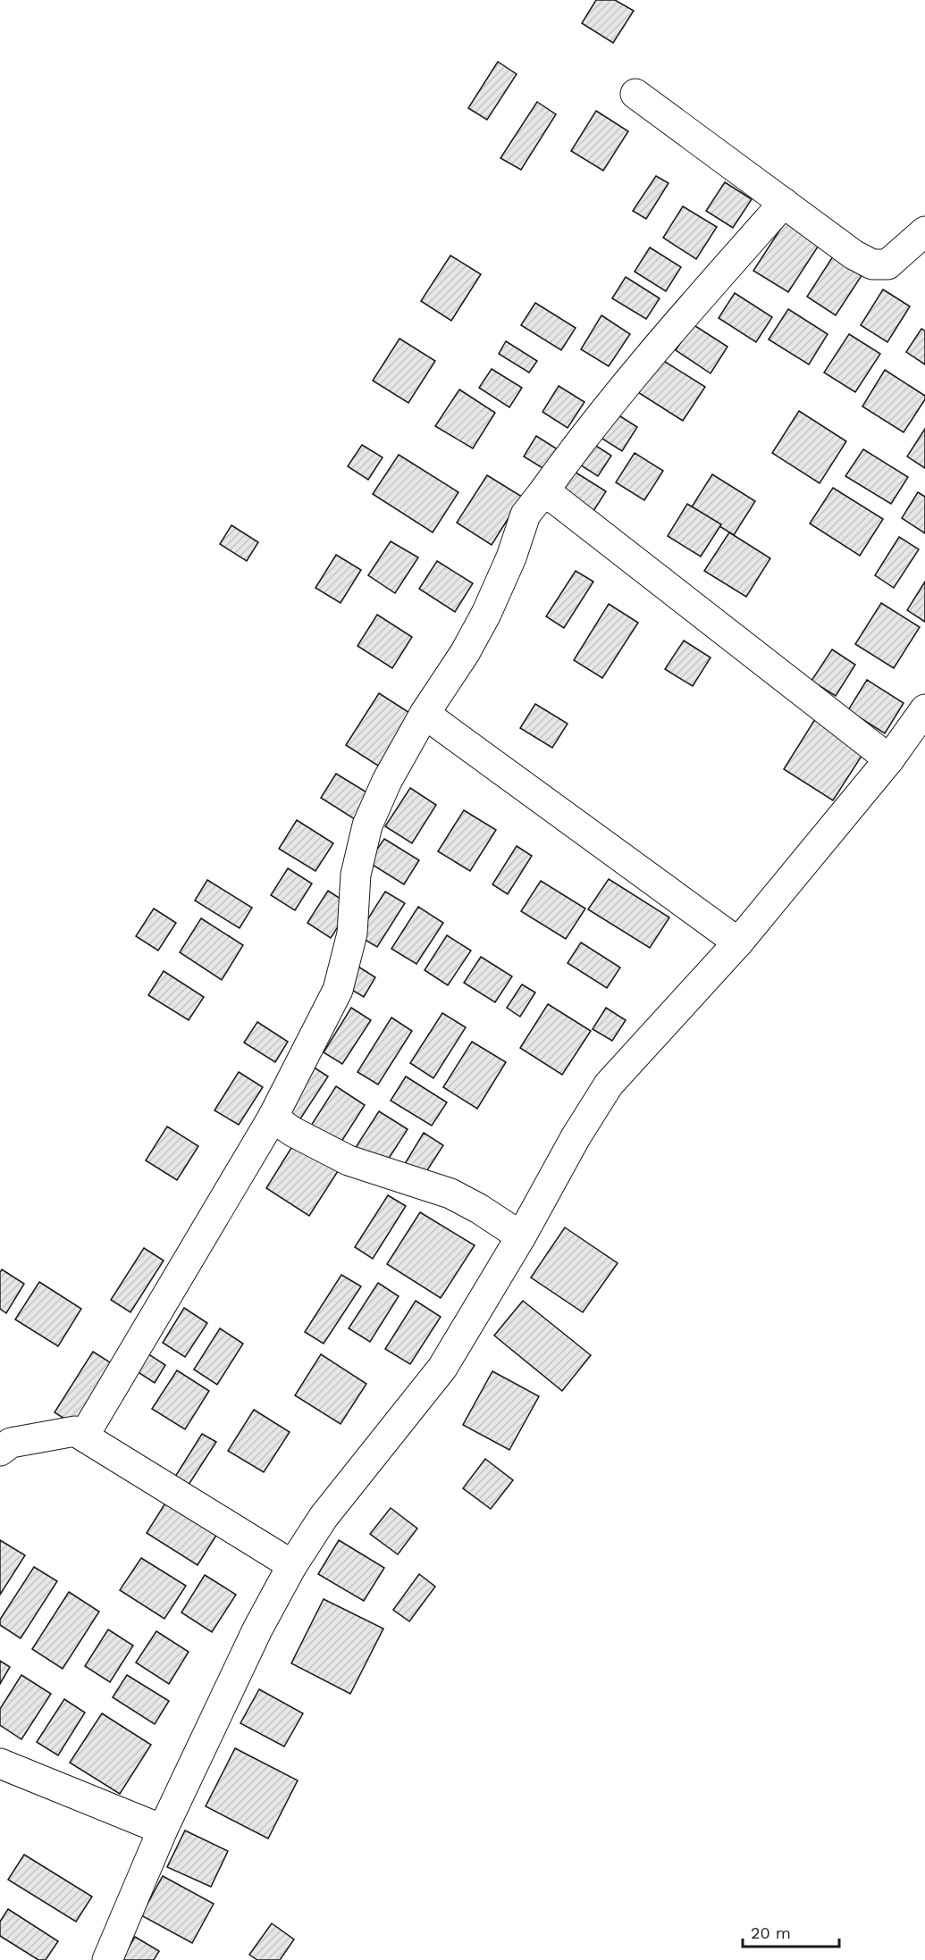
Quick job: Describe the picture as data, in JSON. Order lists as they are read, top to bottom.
{
  "scale_bar": "20 m"
}
